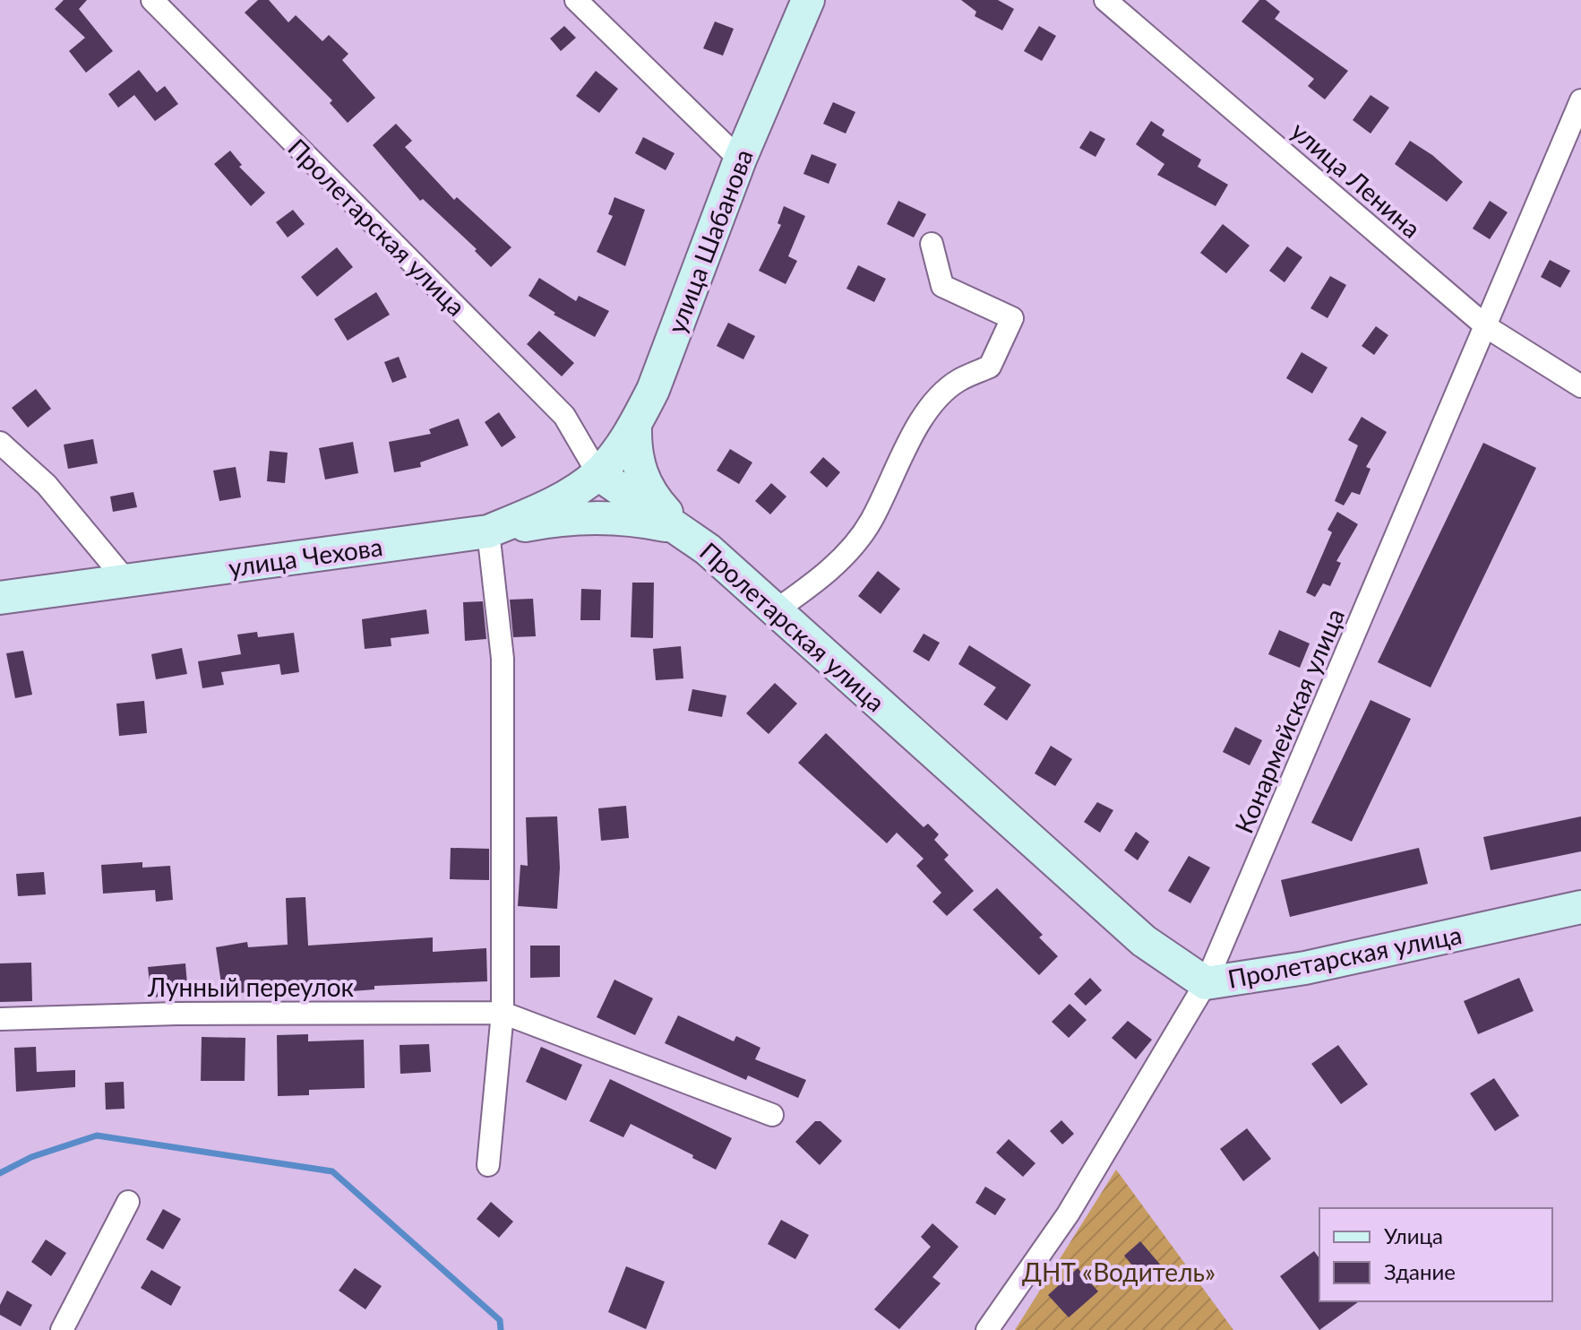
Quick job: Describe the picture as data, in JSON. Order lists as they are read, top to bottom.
{
  "streets": {
    "street": [
      "улица Ленина",
      "Пролетарская улица",
      "улица Шабанова",
      "улица Чехова",
      "Конармейская улица",
      "Лунный переулок"
    ]
  },
  "crossings": [
    ["улица Ленина", "Конармейская улица"],
    ["Пролетарская улица", "улица Шабанова"],
    ["Пролетарская улица", "улица Чехова"],
    ["Пролетарская улица", "Конармейская улица"],
    ["улица Шабанова", "улица Чехова"]
  ],
  "parks": ["ДНТ «Водитель»"],
  "legend": ["Улица", "Здание"]
}
